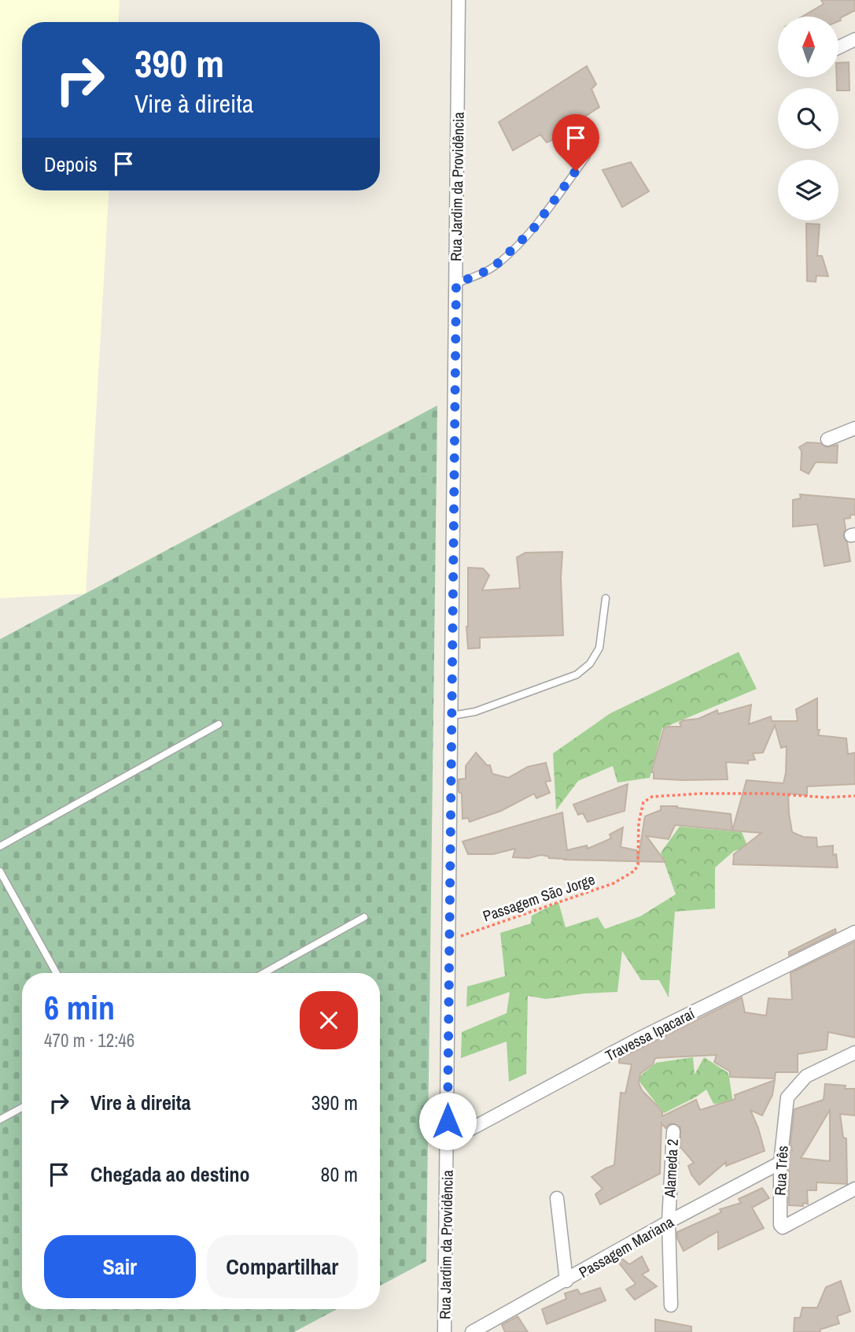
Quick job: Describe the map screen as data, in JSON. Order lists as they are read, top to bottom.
{
  "streets": {
    "street": [
      "Rua Jardim da Providência",
      "Travessa Ipacaraí",
      "Alameda 2",
      "Rua Três",
      "Passagem Mariana"
    ],
    "path": ["Passagem São Jorge"]
  },
  "crossings": [
    ["Rua Jardim da Providência", "Passagem São Jorge"],
    ["Rua Jardim da Providência", "Travessa Ipacaraí"],
    ["Alameda 2", "Passagem Mariana"],
    ["Rua Três", "Passagem Mariana"]
  ],
  "north": "top",
  "page": {
    "turn": ["390 m", "Vire à direita"],
    "then": "Depois",
    "heading": ["6 min", "470 m · 12:46"],
    "list": [
      {
        "name": "Vire à direita",
        "value": "390 m"
      },
      {
        "name": "Chegada ao destino",
        "value": "80 m"
      }
    ],
    "buttons": ["Sair", "Compartilhar"]
  }
}
